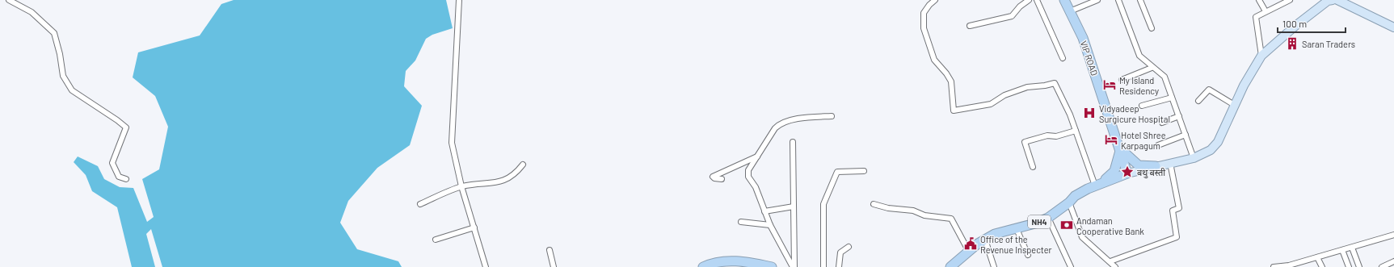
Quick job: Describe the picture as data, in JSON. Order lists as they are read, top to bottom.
{
  "streets": {
    "highway": ["VIP ROAD", "NH4"]
  },
  "crossings": [
    ["VIP ROAD", "NH4"]
  ],
  "places": {
    "building": ["Saran Traders"],
    "hotel": ["My Island Residency", "Hotel Shree Karpagum"],
    "hospital": ["Vidyadeep Surgicure Hospital"],
    "place": ["बथु बस्ती"],
    "bank": ["Andaman Cooperative Bank"],
    "public building": ["Office of the Revenue Inspecter"]
  },
  "scale_bar": "100 m"
}
